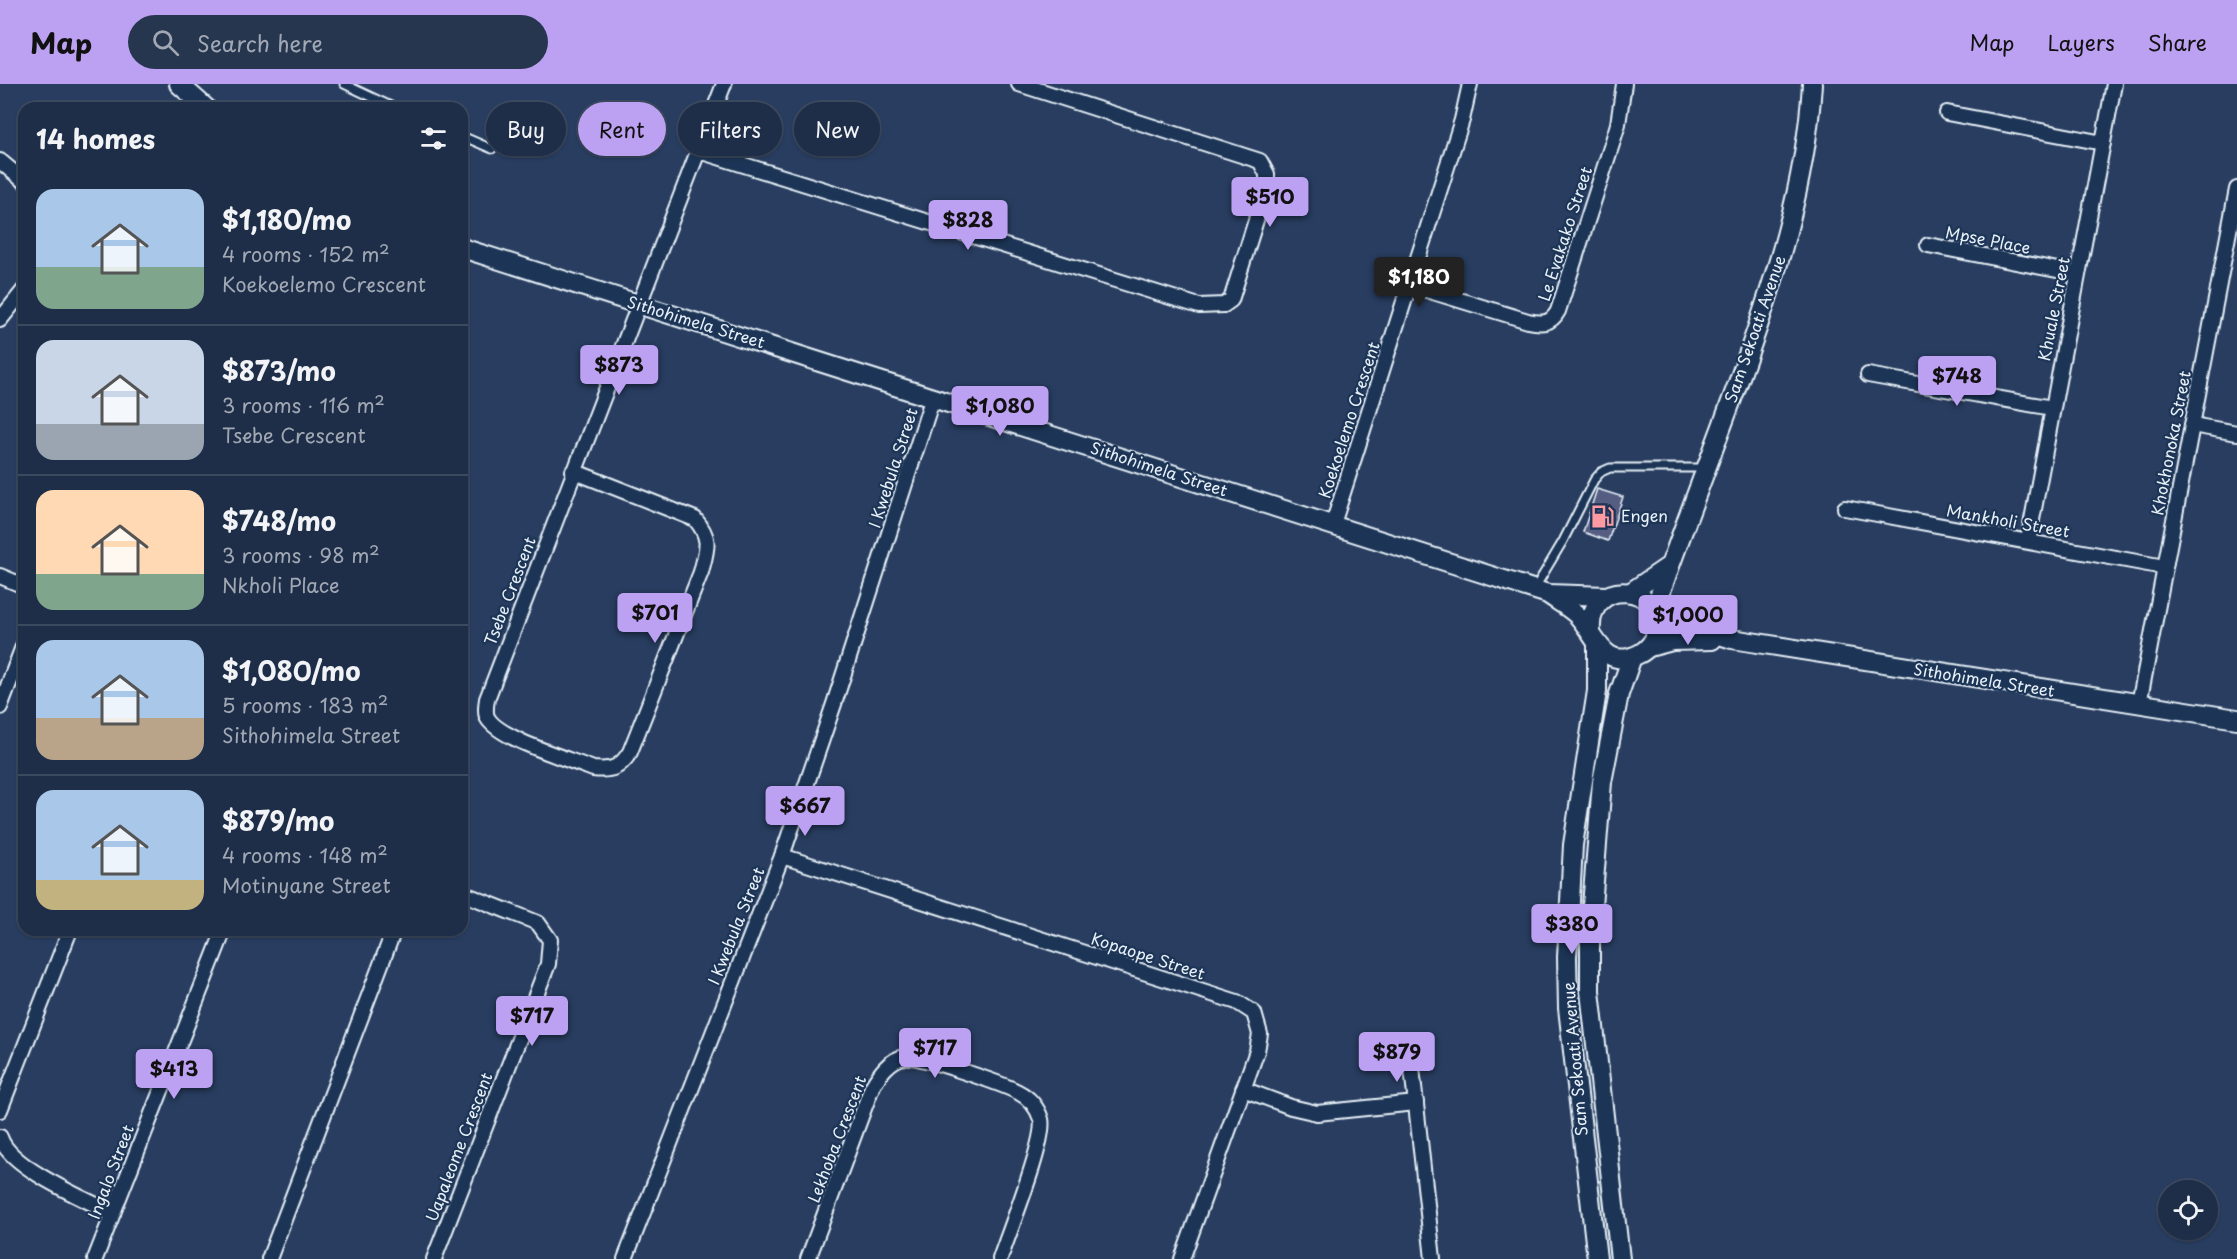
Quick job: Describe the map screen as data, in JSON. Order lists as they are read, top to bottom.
{
  "streets": {
    "street": [
      "Le Evakako Street",
      "Mpse Place",
      "Khuale Street",
      "Sithohimela Street",
      "Sam Sekoati Avenue",
      "Koekoelemo Crescent",
      "Khokhonoka Street",
      "I Kwebula Street",
      "Mankholi Street",
      "Tsebe Crescent",
      "Kopaope Street",
      "Lekhoba Crescent",
      "Uapaleome Crescent",
      "Ingalo Street"
    ]
  },
  "crossings": [
    ["Le Evakako Street", "Koekoelemo Crescent"],
    ["Mpse Place", "Khuale Street"],
    ["Khuale Street", "Mankholi Street"],
    ["Sithohimela Street", "Sam Sekoati Avenue"],
    ["Sithohimela Street", "Koekoelemo Crescent"],
    ["Sithohimela Street", "Khokhonoka Street"],
    ["Sithohimela Street", "I Kwebula Street"],
    ["Sithohimela Street", "Tsebe Crescent"],
    ["Khokhonoka Street", "Mankholi Street"],
    ["I Kwebula Street", "Kopaope Street"]
  ],
  "places": {
    "fuel station": ["Engen"]
  },
  "page": {
    "header": "Map",
    "search": "Search here",
    "nav": ["Map", "Layers", "Share"],
    "chip": [
      "Buy",
      "Rent",
      "Filters",
      "New"
    ],
    "heading": "14 homes",
    "list": [
      {
        "name": "$1,180/mo",
        "note": "4 rooms · 152 m² · Koekoelemo Crescent"
      },
      {
        "name": "$873/mo",
        "note": "3 rooms · 116 m² · Tsebe Crescent"
      },
      {
        "name": "$748/mo",
        "note": "3 rooms · 98 m² · Nkholi Place"
      },
      {
        "name": "$1,080/mo",
        "note": "5 rooms · 183 m² · Sithohimela Street"
      },
      {
        "name": "$879/mo",
        "note": "4 rooms · 148 m² · Motinyane Street"
      }
    ],
    "price": [
      "$510",
      "$828",
      "$1,180",
      "$873",
      "$748",
      "$1,080",
      "$701",
      "$1,000",
      "$667",
      "$380",
      "$717",
      "$717",
      "$879",
      "$413"
    ]
  }
}
